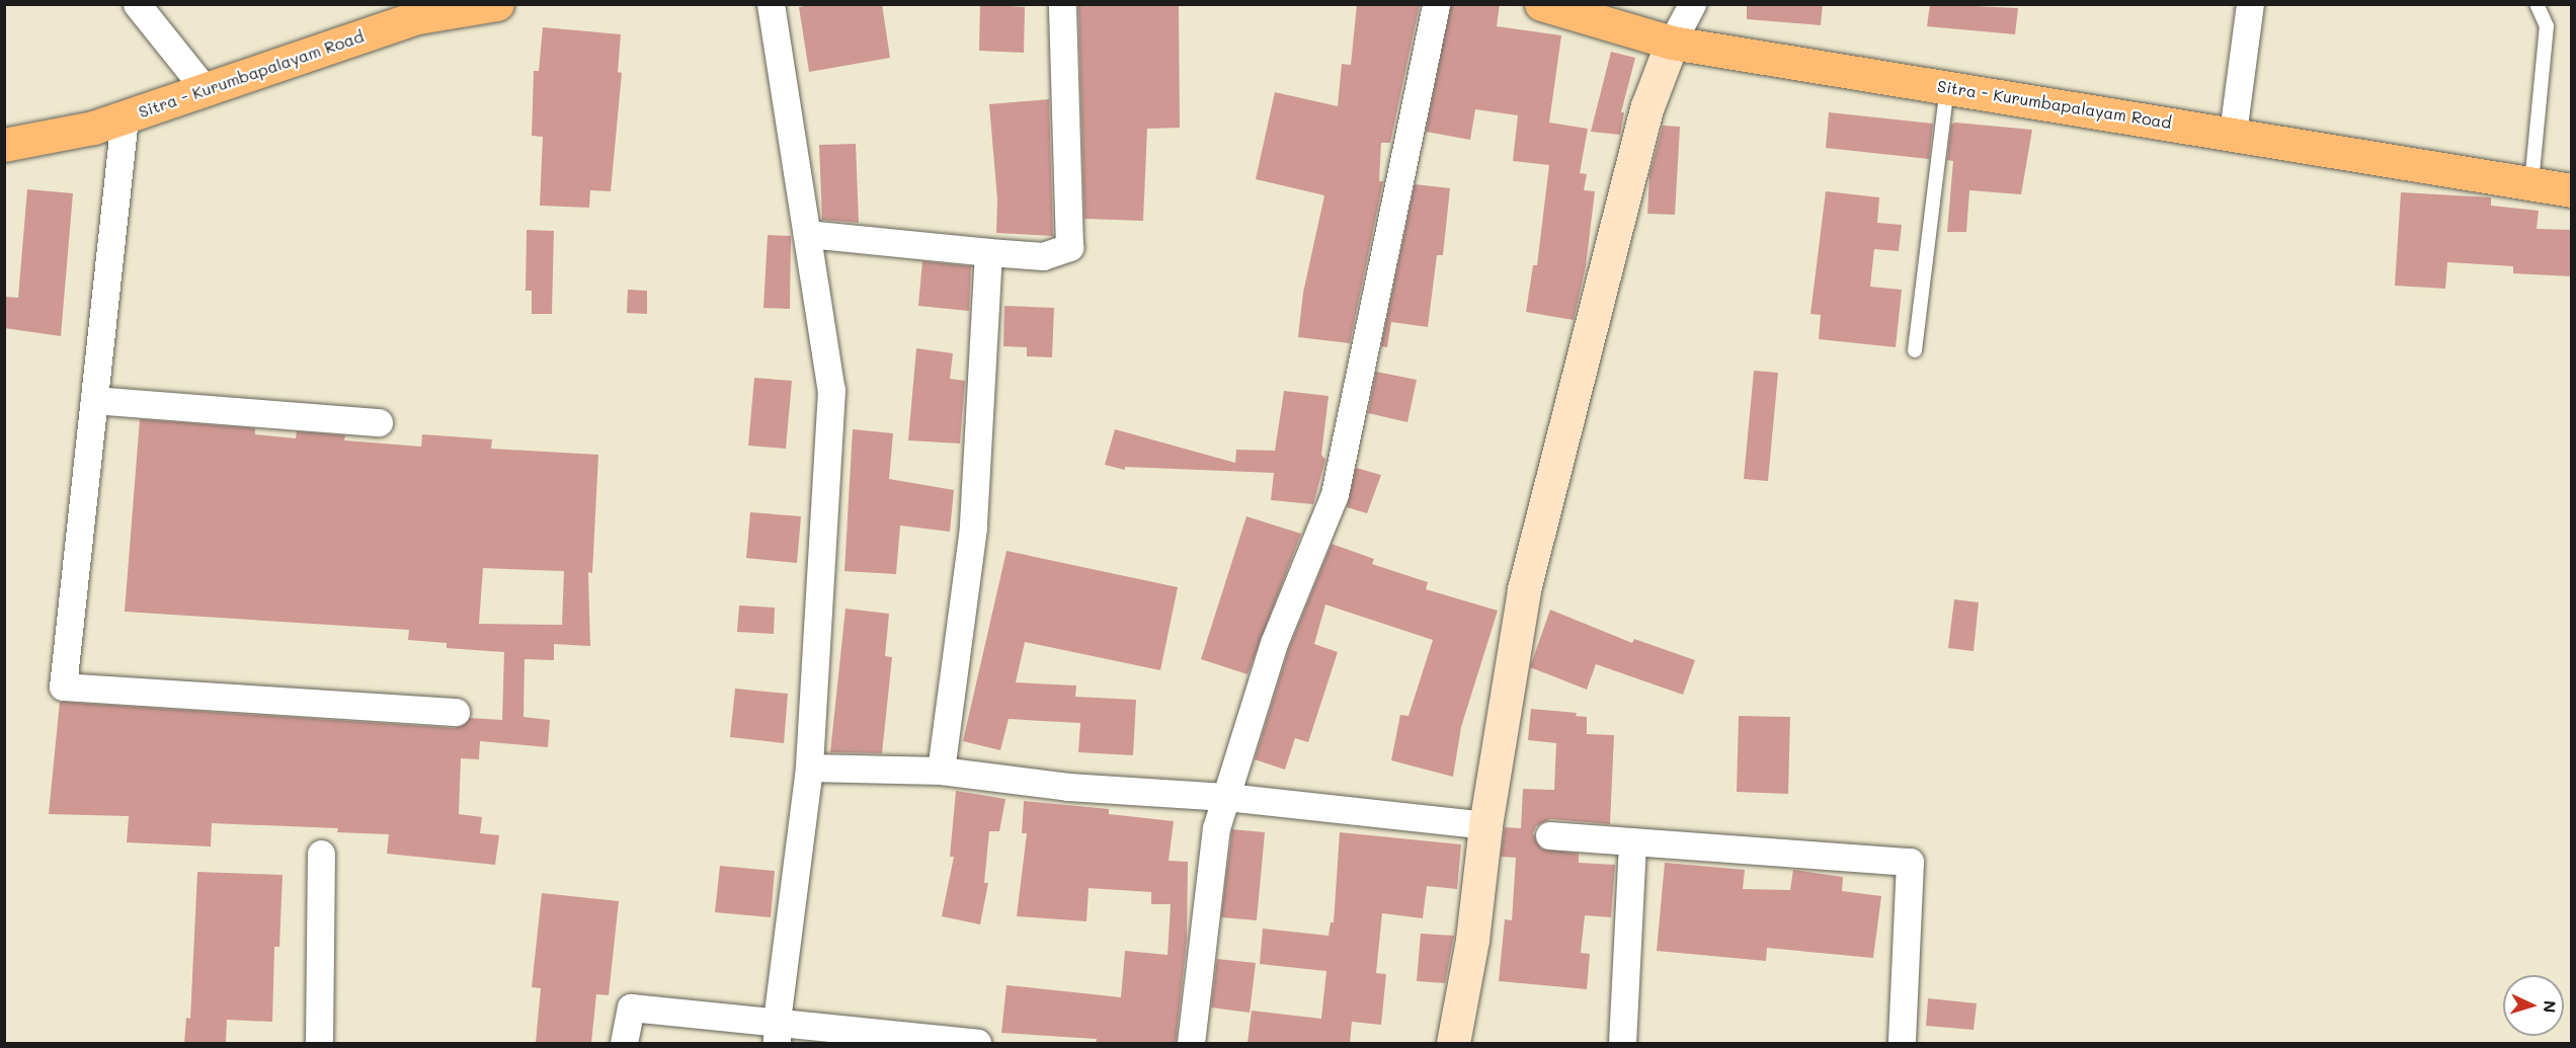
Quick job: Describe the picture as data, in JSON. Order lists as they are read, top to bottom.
{
  "streets": {
    "main road": ["Sitra - Kurumbapalayam Road"]
  },
  "north": "right"
}
